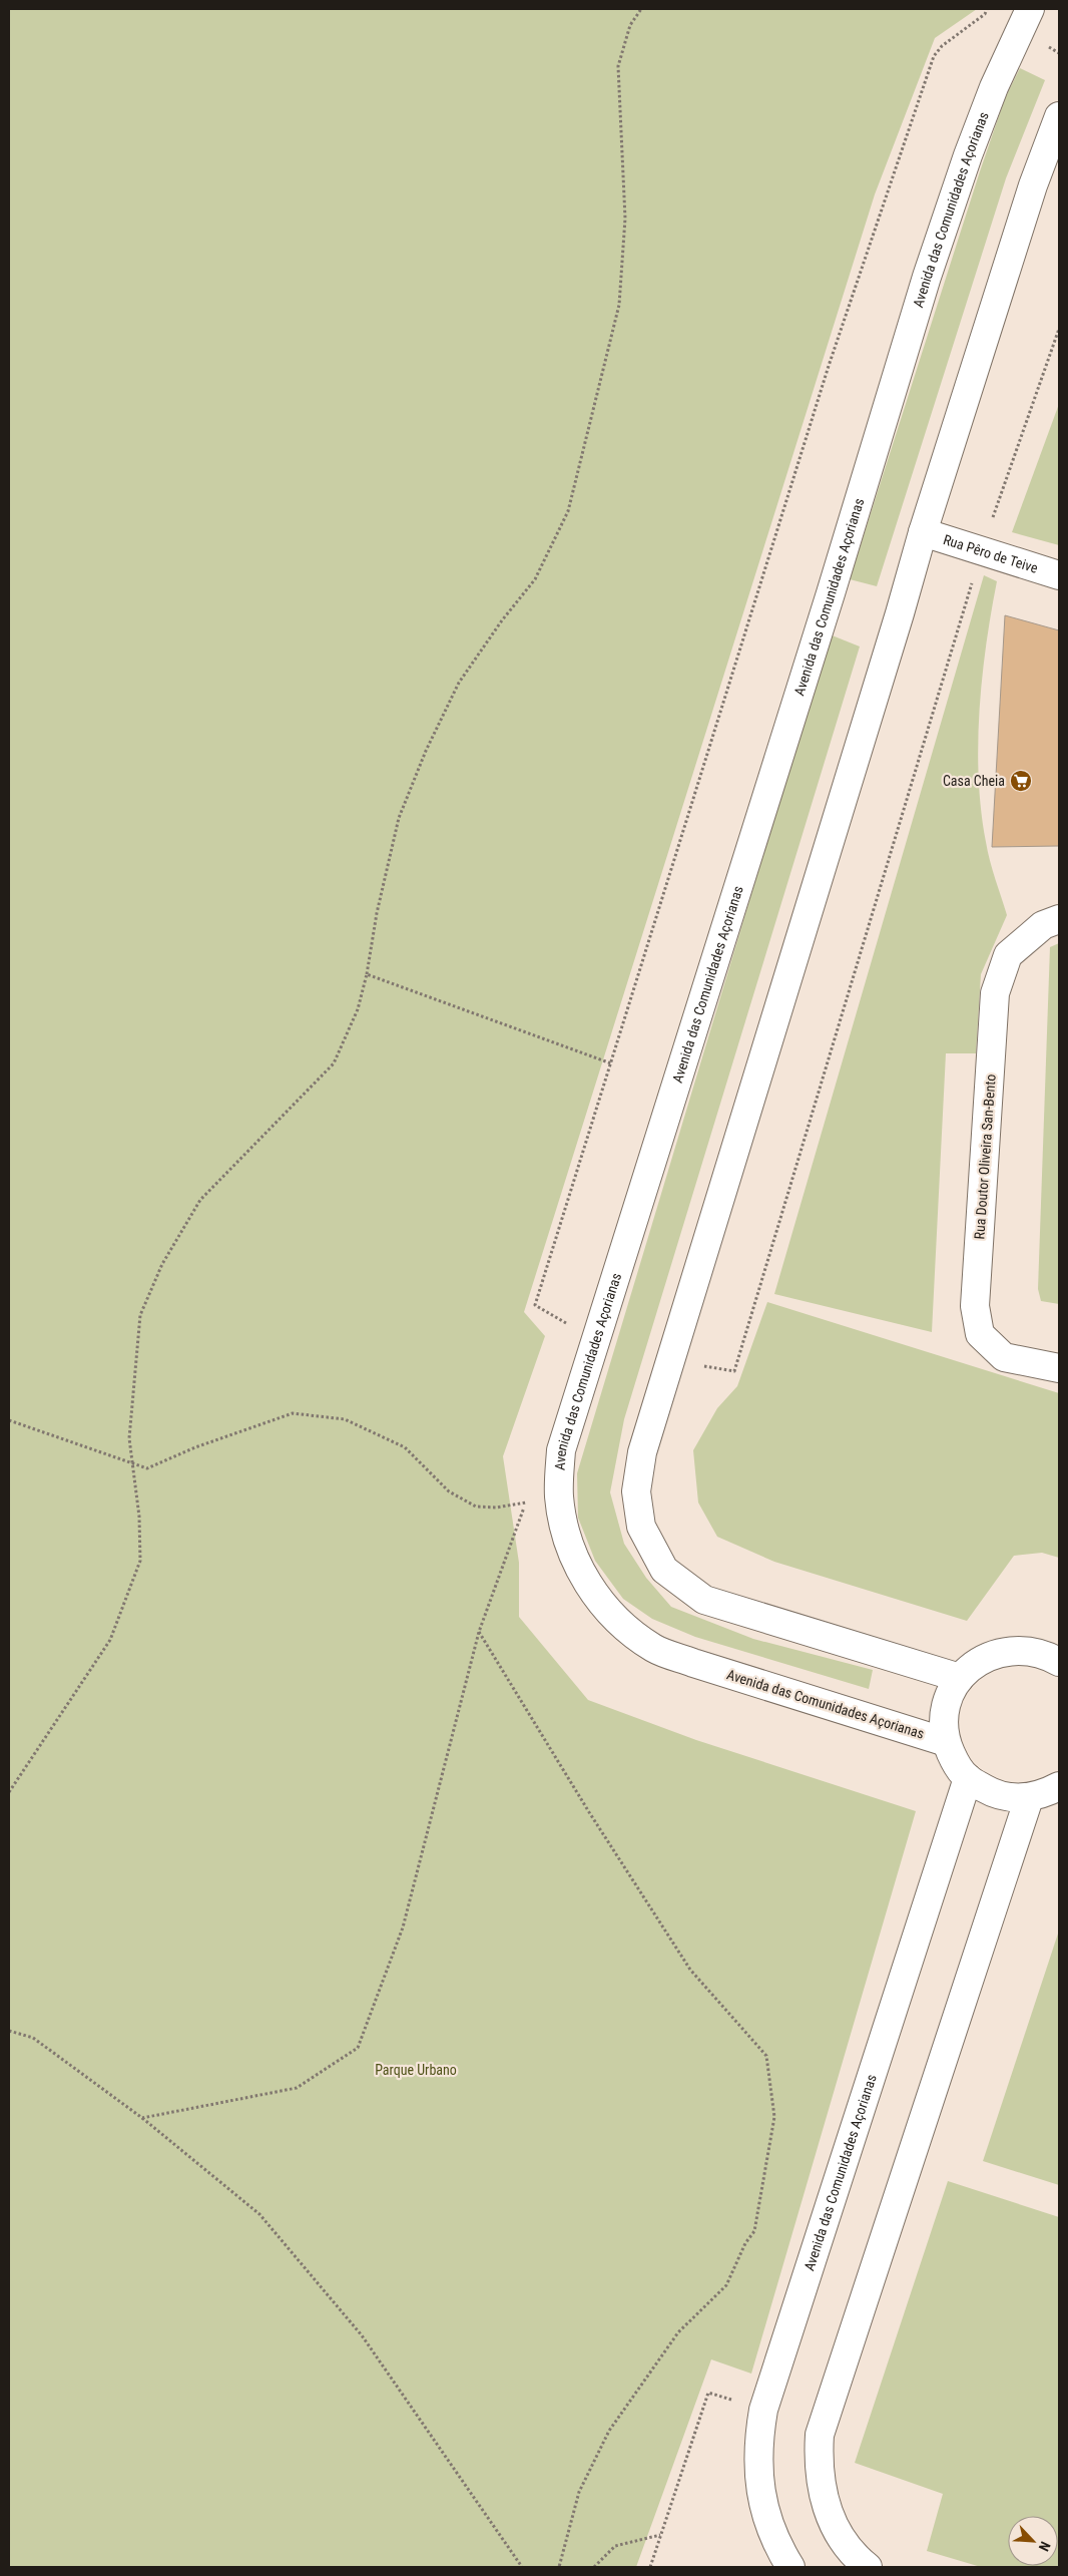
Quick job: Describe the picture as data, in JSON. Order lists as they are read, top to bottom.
{
  "streets": {
    "street": ["Avenida das Comunidades Açorianas", "Rua Pêro de Teive", "Rua Doutor Oliveira San-Bento"]
  },
  "parks": ["Parque Urbano"],
  "places": {
    "supermarket": ["Casa Cheia"]
  },
  "north": "bottom right"
}
